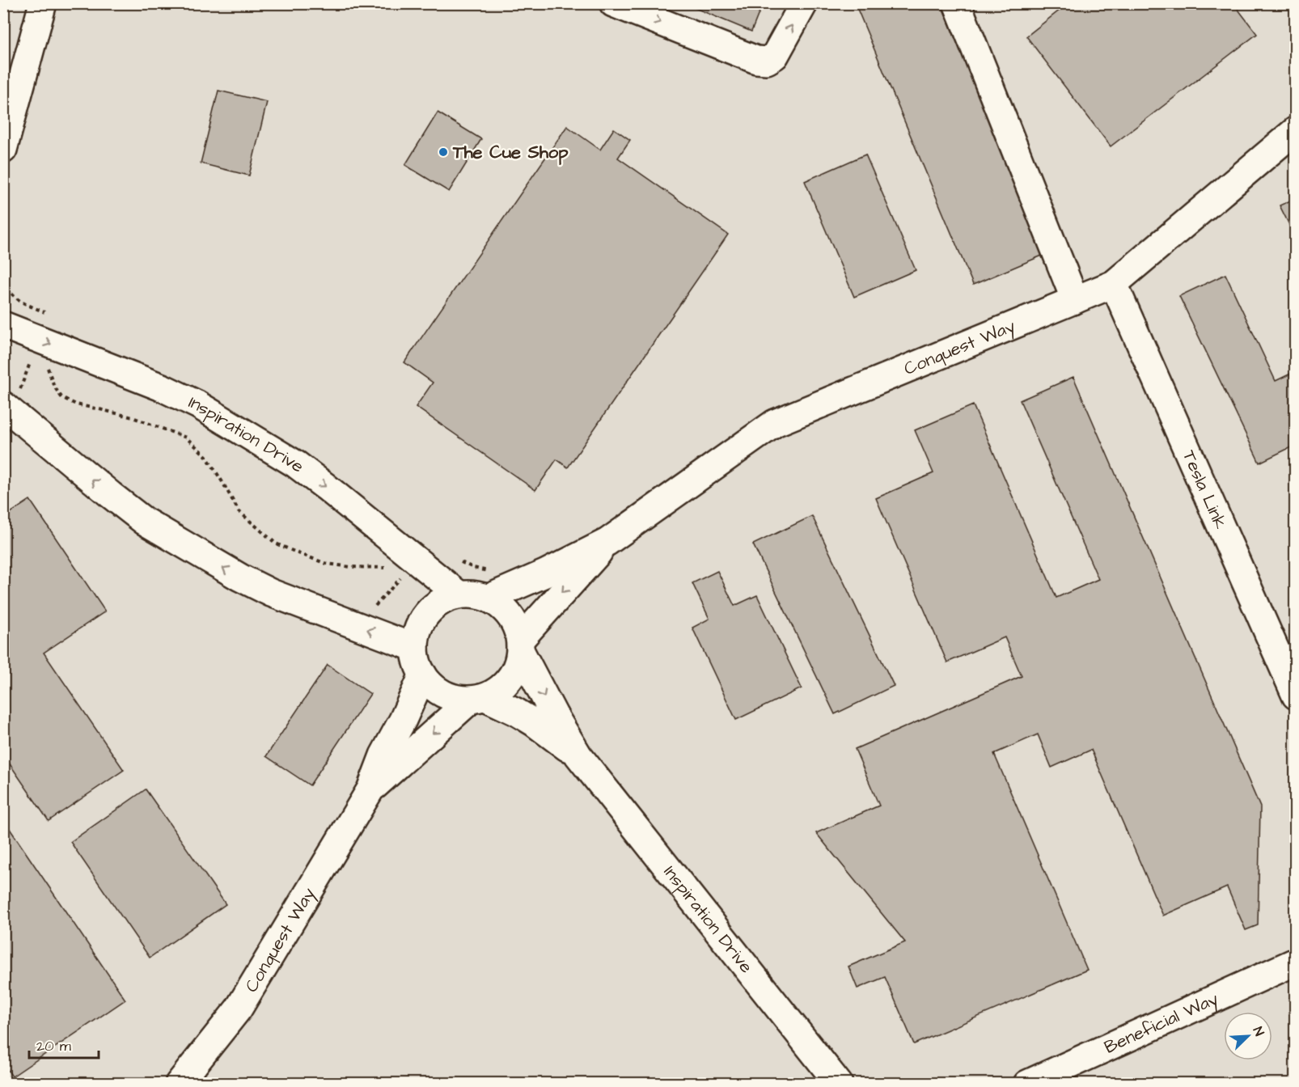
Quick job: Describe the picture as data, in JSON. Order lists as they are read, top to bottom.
{
  "streets": {
    "street": [
      "Conquest Way",
      "Inspiration Drive",
      "Tesla Link",
      "Beneficial Way"
    ]
  },
  "crossings": [
    ["Conquest Way", "Inspiration Drive"],
    ["Conquest Way", "Tesla Link"]
  ],
  "places": ["The Cue Shop"],
  "scale_bar": "20 m",
  "north": "top right"
}
